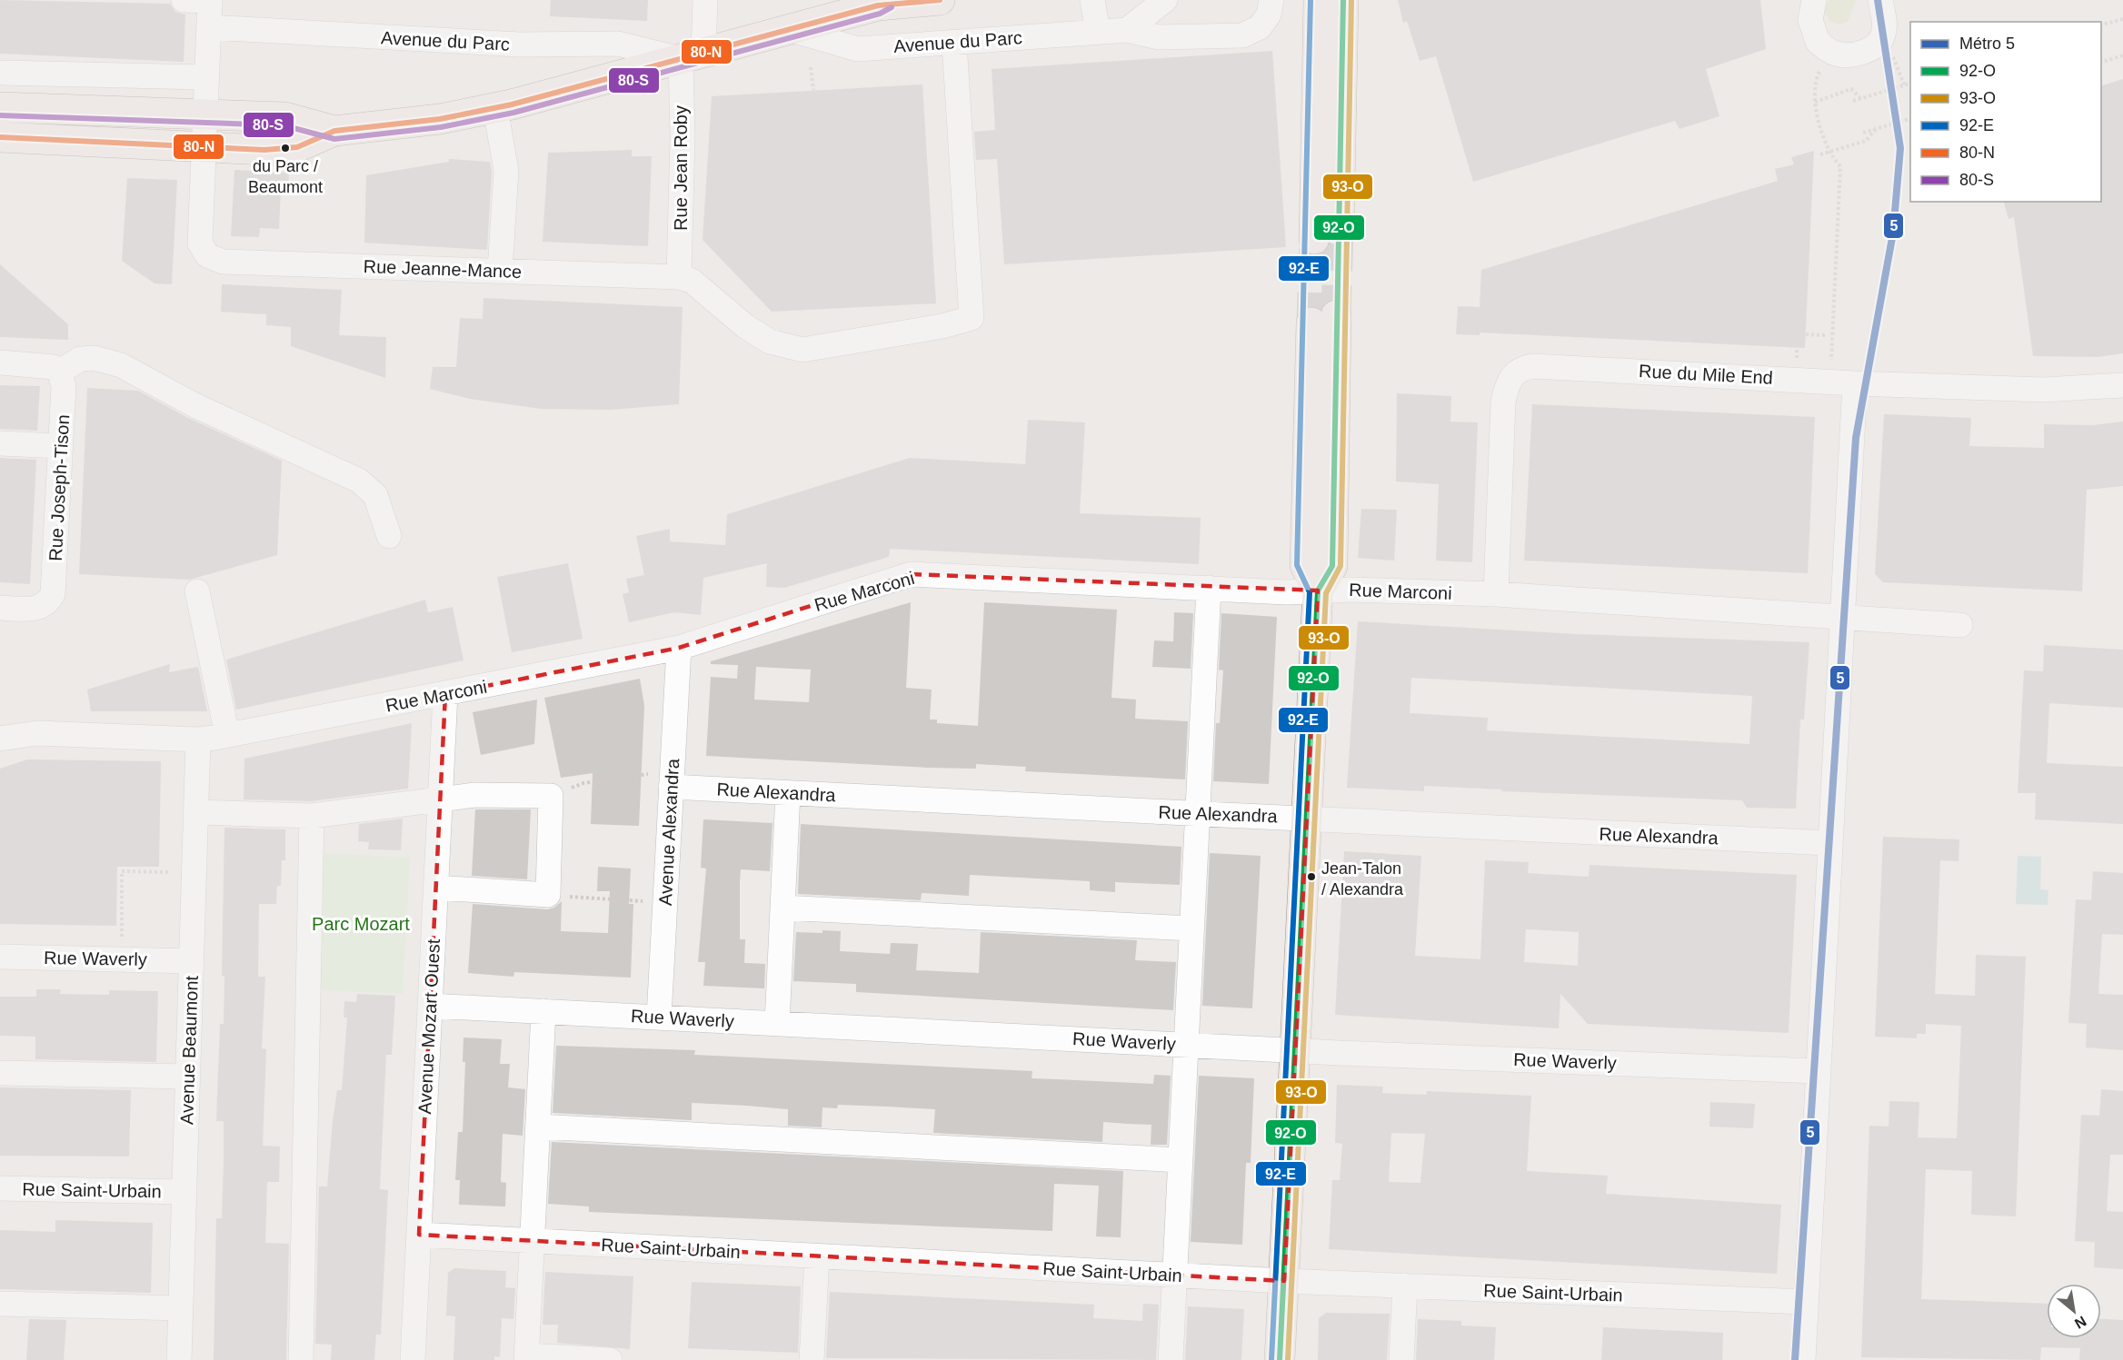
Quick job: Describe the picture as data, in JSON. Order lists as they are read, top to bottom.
{
  "streets": {
    "main road": ["Avenue du Parc"],
    "street": [
      "Rue Jean Roby",
      "Rue Jeanne-Mance",
      "Rue du Mile End",
      "Rue Joseph-Tison",
      "Rue Marconi",
      "Rue Alexandra",
      "Avenue Alexandra",
      "Rue Waverly",
      "Avenue Mozart Ouest",
      "Avenue Beaumont",
      "Rue Saint-Urbain"
    ]
  },
  "crossings": [
    ["Avenue du Parc", "Rue Jean Roby"],
    ["Avenue du Parc", "Rue Jeanne-Mance"],
    ["Rue Jean Roby", "Rue Jeanne-Mance"],
    ["Rue du Mile End", "Rue Marconi"],
    ["Rue Marconi", "Avenue Alexandra"],
    ["Rue Marconi", "Avenue Mozart Ouest"],
    ["Rue Marconi", "Avenue Beaumont"],
    ["Rue Alexandra", "Avenue Alexandra"],
    ["Avenue Alexandra", "Rue Waverly"],
    ["Rue Waverly", "Avenue Mozart Ouest"],
    ["Rue Waverly", "Avenue Beaumont"],
    ["Avenue Mozart Ouest", "Rue Saint-Urbain"],
    ["Avenue Beaumont", "Rue Saint-Urbain"]
  ],
  "parks": ["Parc Mozart"],
  "places": ["du Parc / Beaumont", "Jean-Talon / Alexandra"],
  "lines": [
    "metro line 5",
    "transit line 92-O",
    "transit line 93-O",
    "transit line 92-E",
    "transit line 80-N",
    "transit line 80-S"
  ],
  "legend": [
    "Métro 5",
    "92-O",
    "93-O",
    "92-E",
    "80-N",
    "80-S"
  ],
  "north": "bottom right"
}
